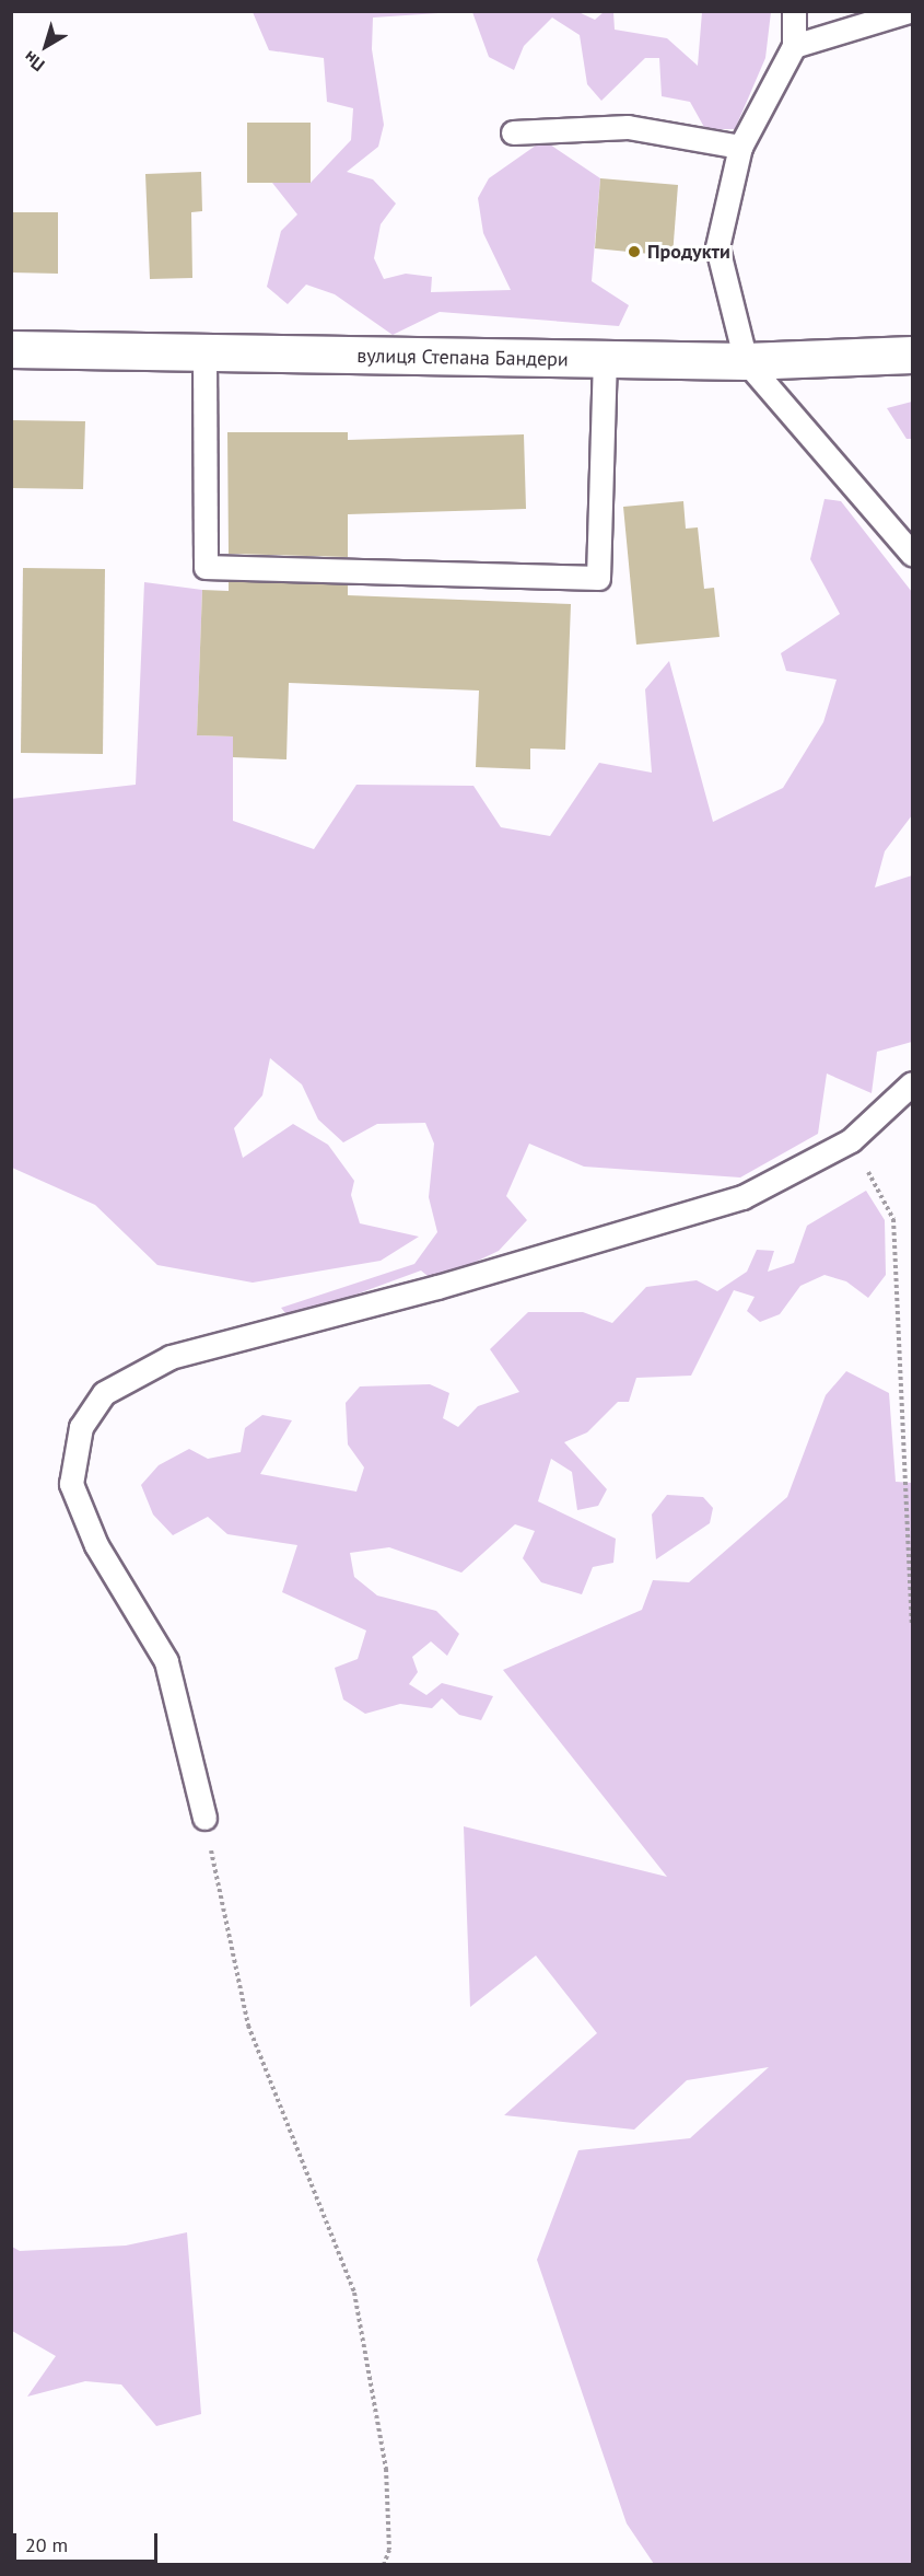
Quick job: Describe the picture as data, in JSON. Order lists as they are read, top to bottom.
{
  "streets": {
    "main road": ["вулиця Степана Бандери"]
  },
  "places": ["Продукти"],
  "scale_bar": "20 m",
  "north": "bottom left"
}
